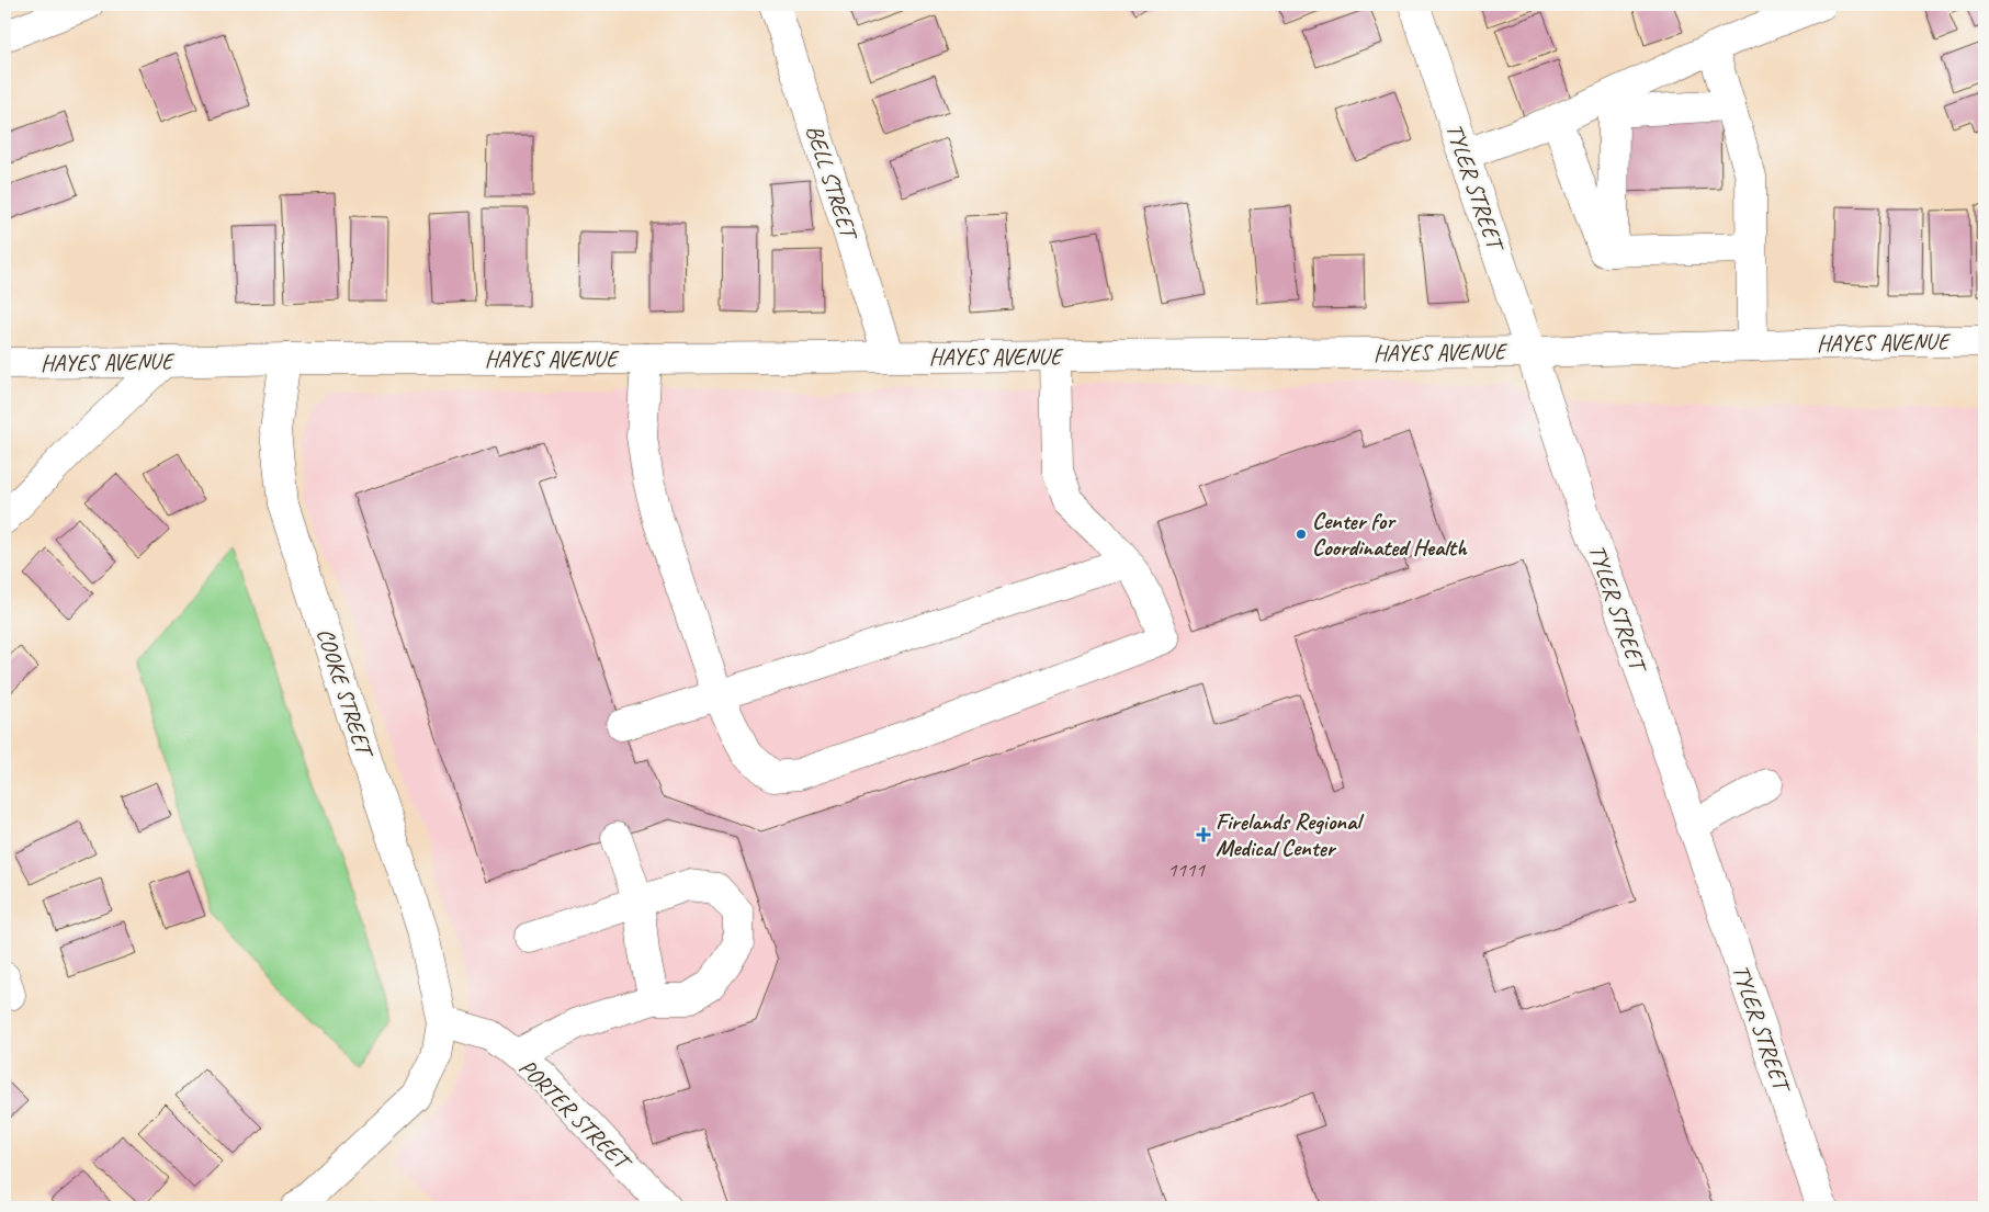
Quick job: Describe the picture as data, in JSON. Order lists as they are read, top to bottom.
{
  "streets": {
    "street": [
      "BELL STREET",
      "TYLER STREET",
      "HAYES AVENUE",
      "COOKE STREET",
      "PORTER STREET"
    ]
  },
  "crossings": [
    ["BELL STREET", "HAYES AVENUE"],
    ["TYLER STREET", "HAYES AVENUE"],
    ["HAYES AVENUE", "COOKE STREET"],
    ["COOKE STREET", "PORTER STREET"]
  ],
  "places": {
    "other": ["Center for Coordinated Health"],
    "health": ["Firelands Regional Medical Center"]
  },
  "house_numbers": ["1111"]
}
